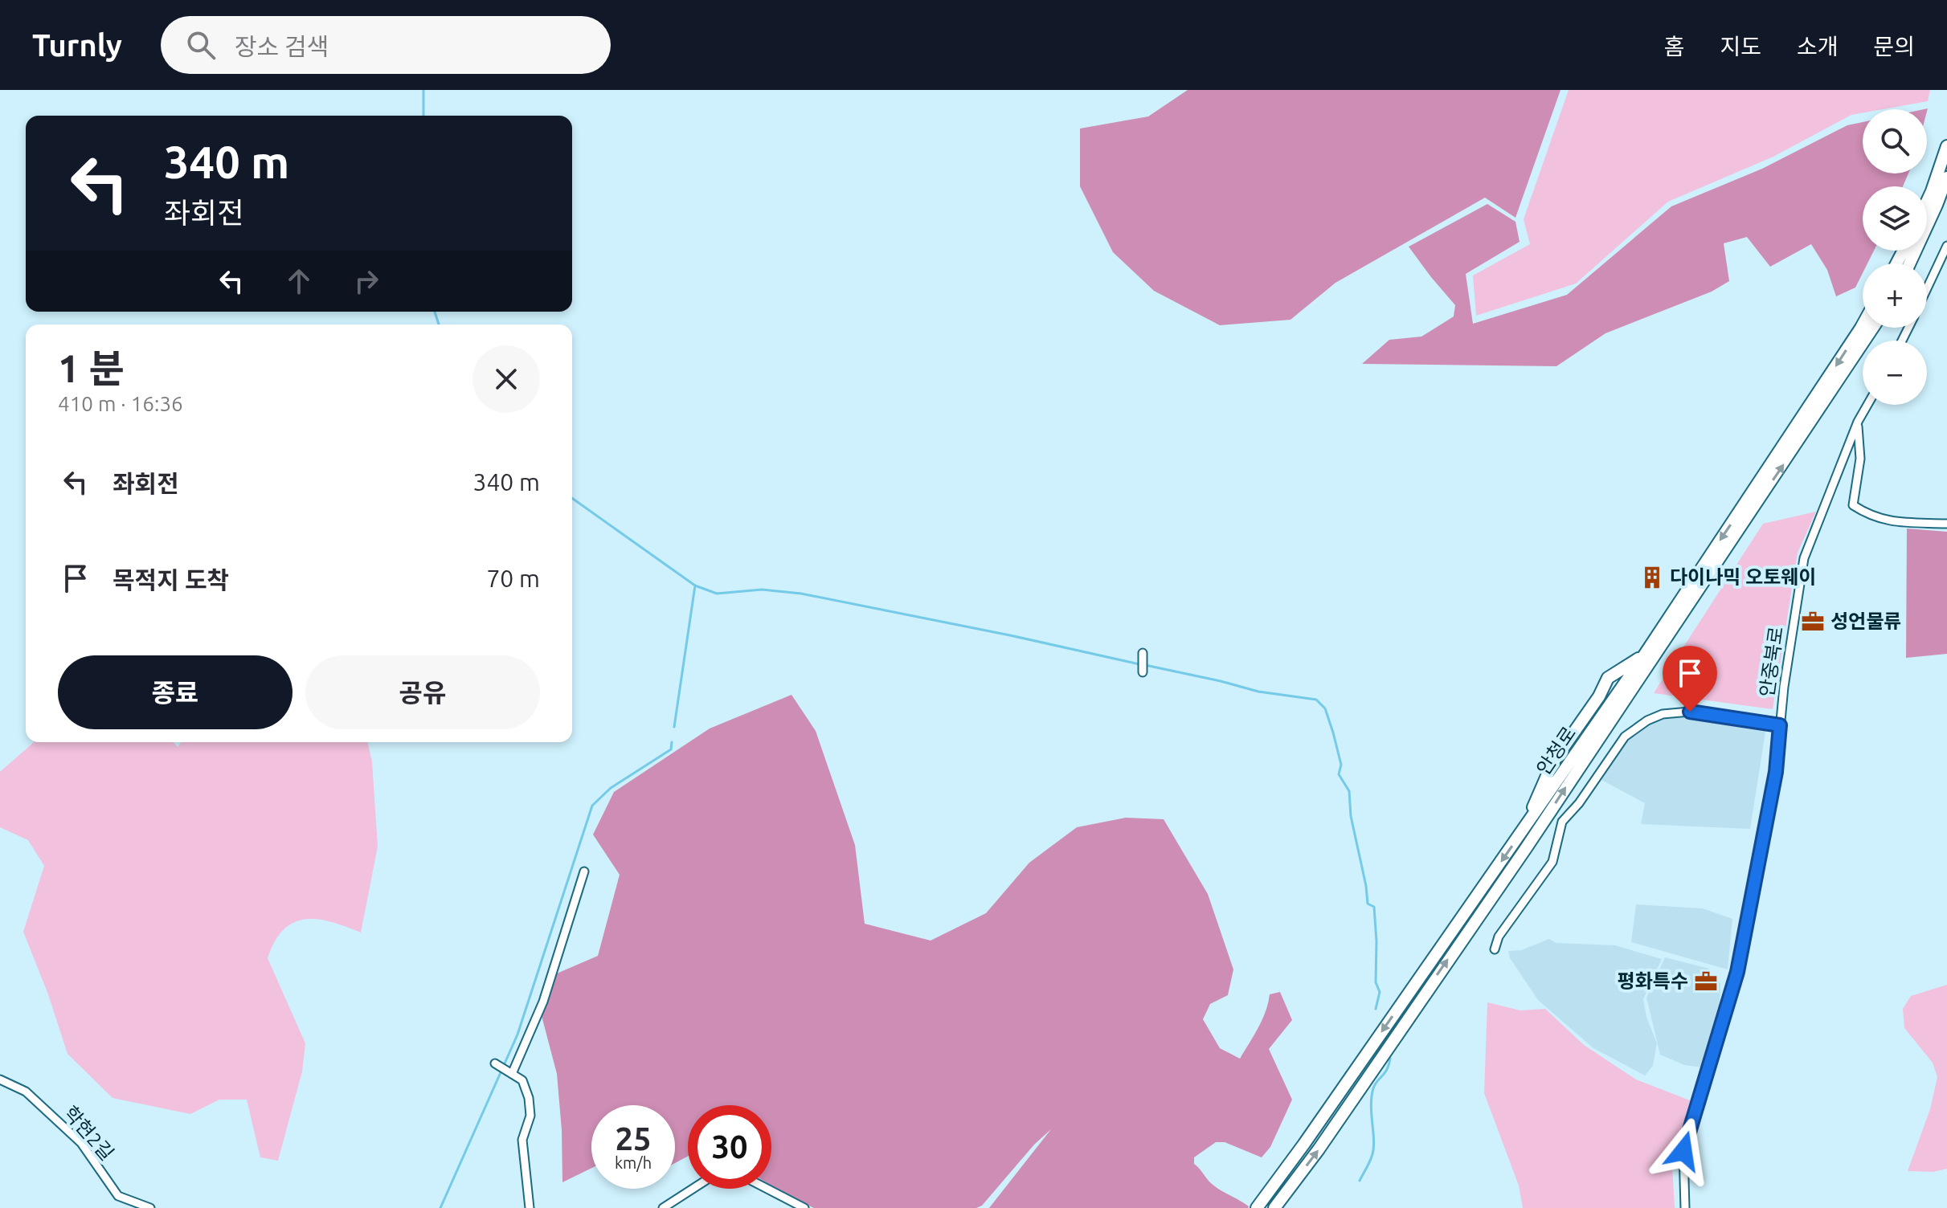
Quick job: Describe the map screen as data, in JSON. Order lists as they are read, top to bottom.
{
  "streets": {
    "street": ["안중북로", "안청로", "학현2길"]
  },
  "places": {
    "building": ["다이나믹 오토웨이"],
    "office": ["성언물류", "평화특수"]
  },
  "page": {
    "header": "Turnly",
    "search": "장소 검색",
    "nav": [
      "홈",
      "지도",
      "소개",
      "문의"
    ],
    "map_buttons": ["+", "−"],
    "turn": ["340 m", "좌회전"],
    "heading": ["1 분", "410 m · 16:36"],
    "list": [
      {
        "name": "좌회전",
        "value": "340 m"
      },
      {
        "name": "목적지 도착",
        "value": "70 m"
      }
    ],
    "buttons": ["종료", "공유"],
    "speed": "25 km/h",
    "limit": "30"
  }
}
